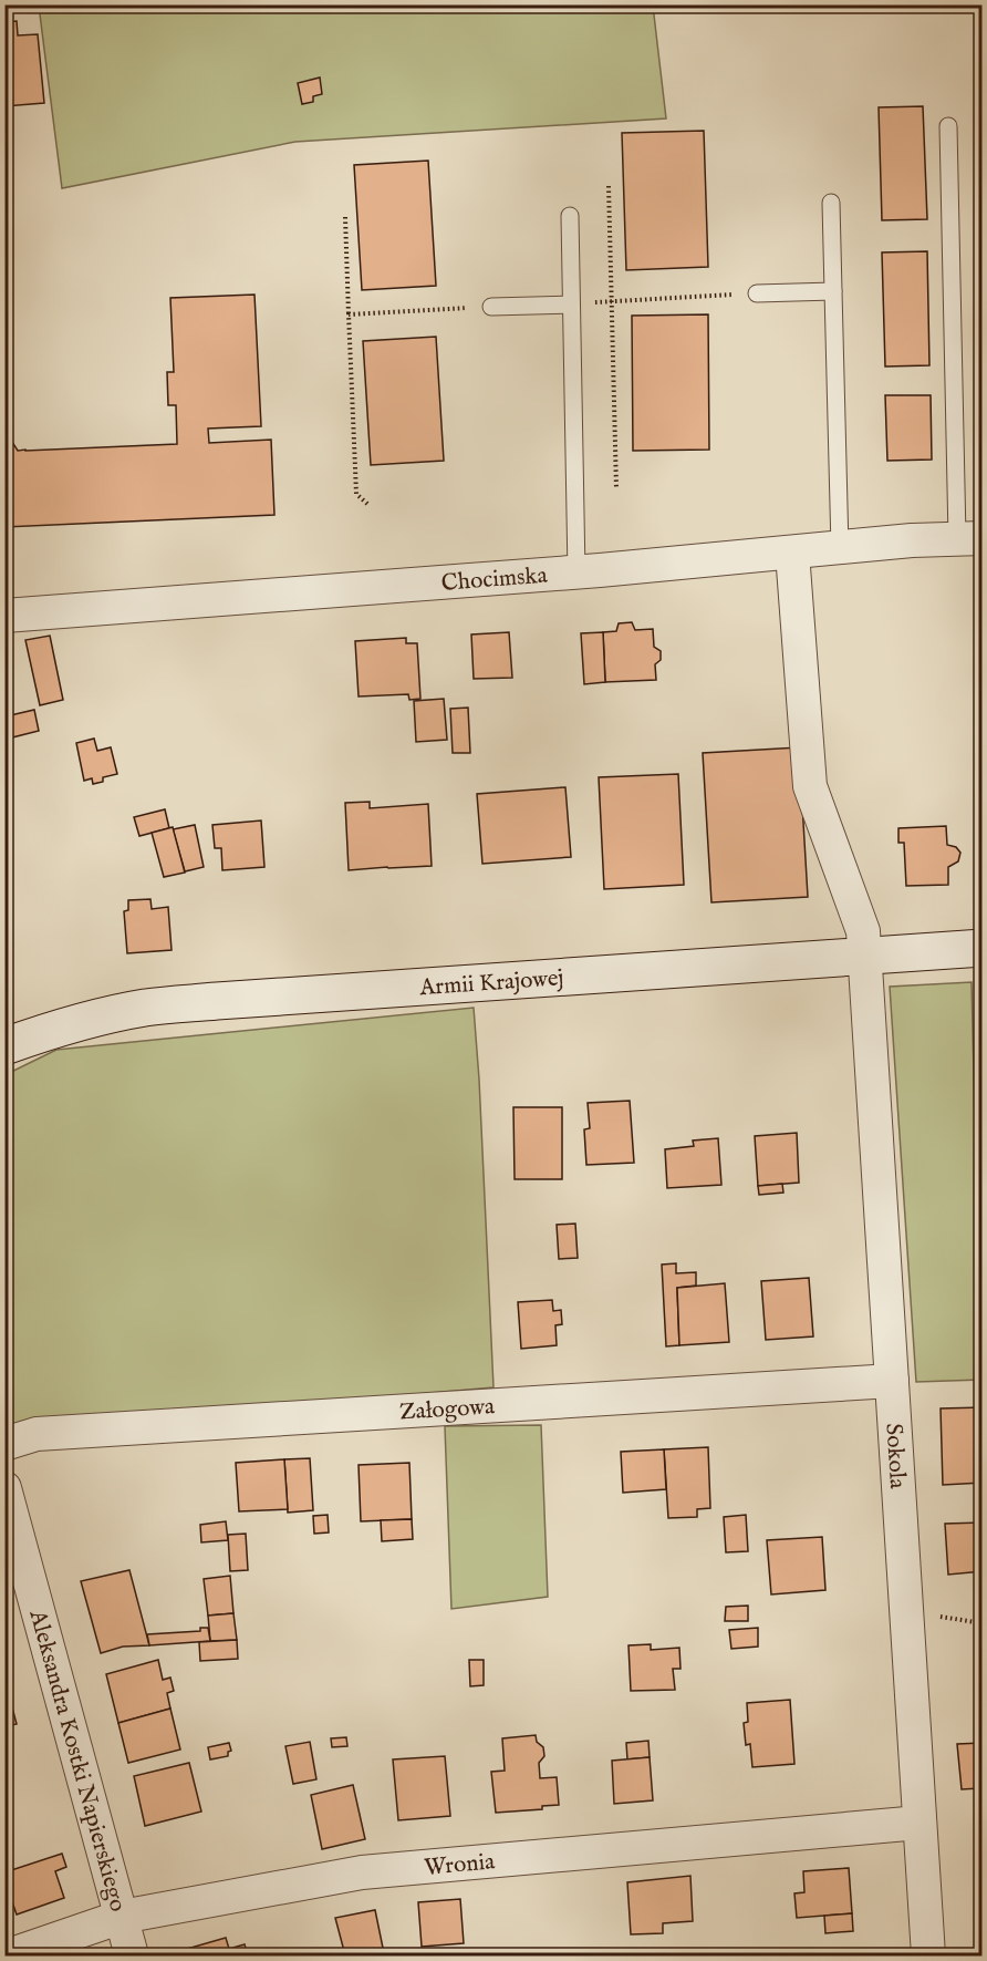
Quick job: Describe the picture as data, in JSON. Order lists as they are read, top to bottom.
{
  "streets": {
    "street": [
      "Chocimska",
      "Armii Krajowej",
      "Załogowa",
      "Sokola",
      "Aleksandra Kostki Napierskiego",
      "Wronia"
    ]
  },
  "crossings": [
    ["Chocimska", "Sokola"],
    ["Armii Krajowej", "Sokola"],
    ["Załogowa", "Sokola"],
    ["Sokola", "Wronia"],
    ["Aleksandra Kostki Napierskiego", "Wronia"]
  ]
}
